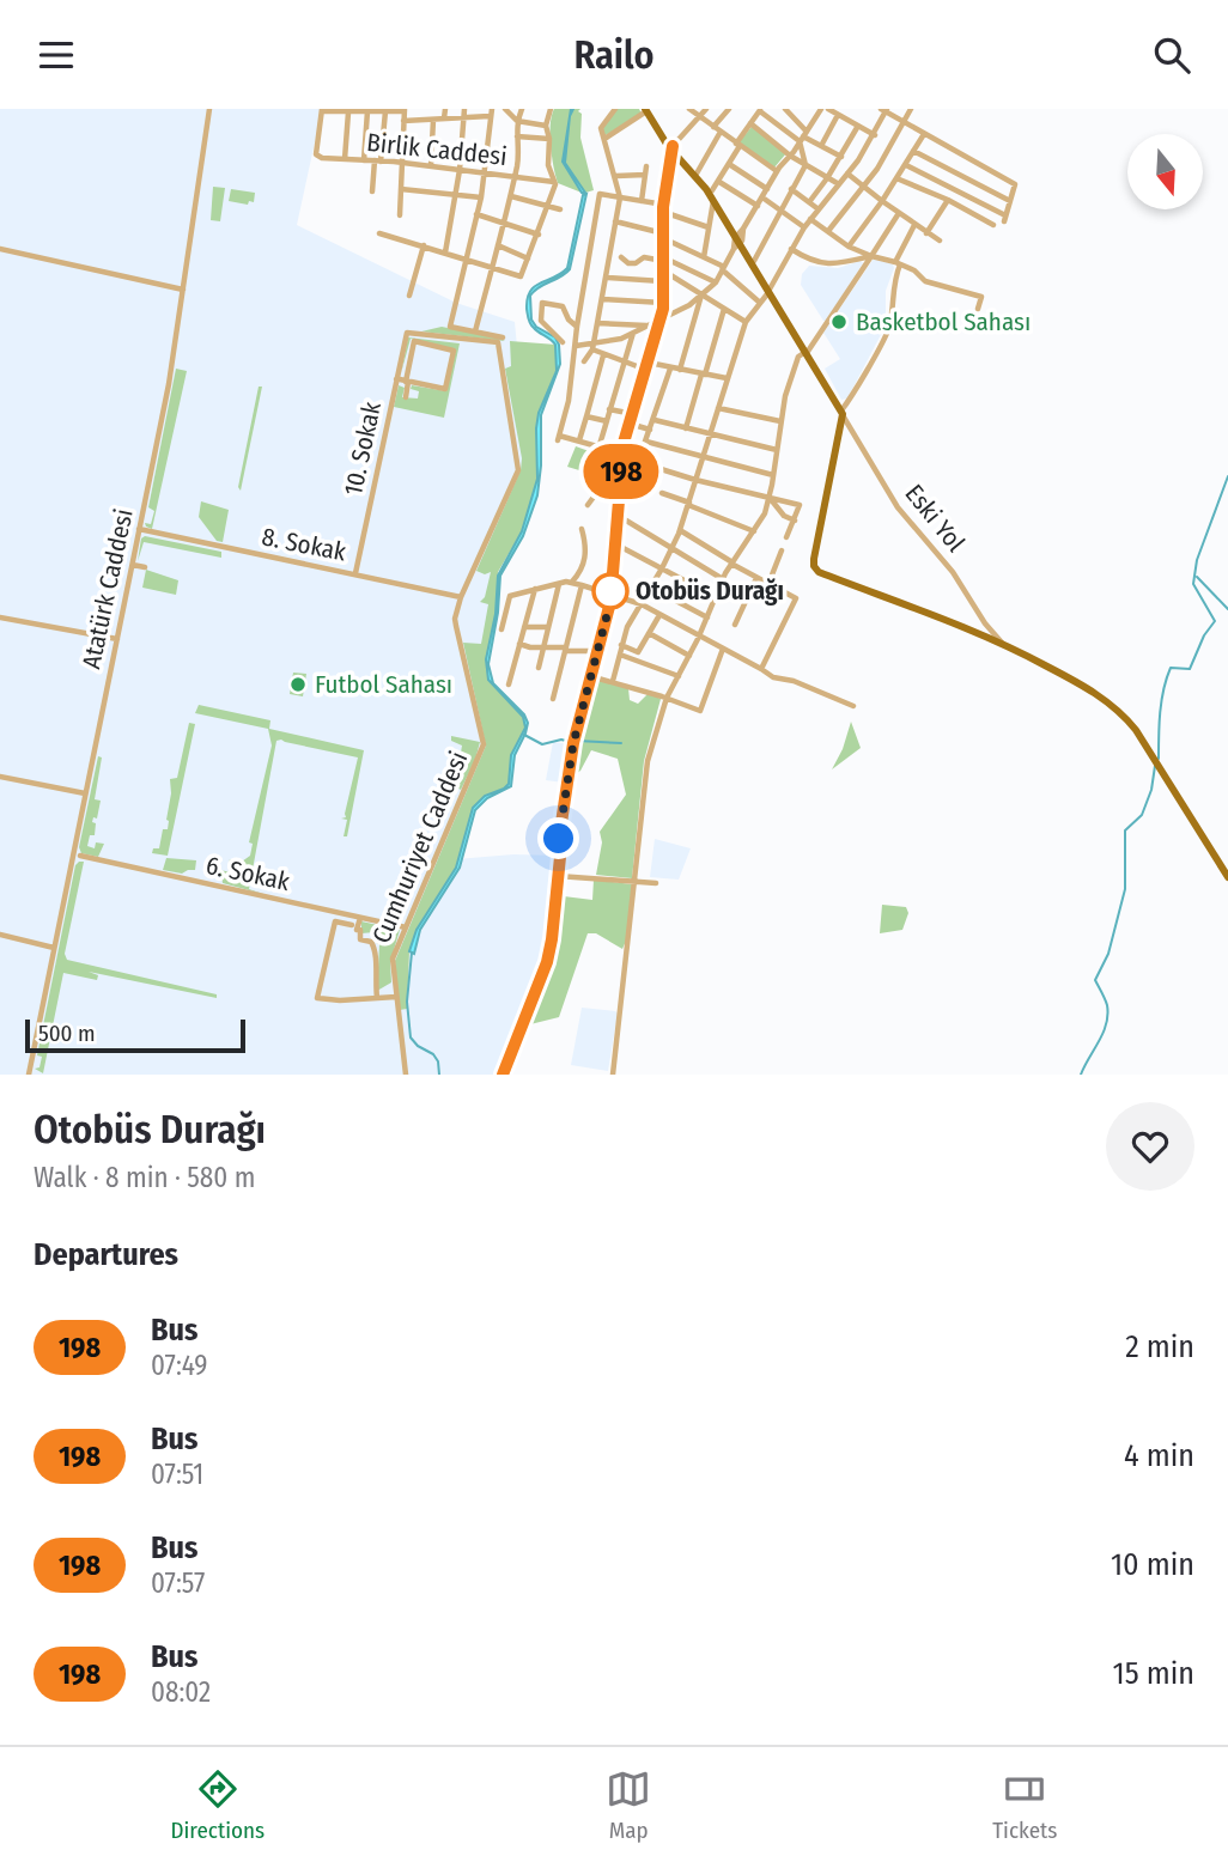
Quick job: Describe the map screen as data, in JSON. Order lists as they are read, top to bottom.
{
  "streets": {
    "street": [
      "Birlik Caddesi",
      "10. Sokak",
      "Eski Yol",
      "8. Sokak",
      "Atatürk Caddesi",
      "Cumhuriyet Caddesi",
      "6. Sokak"
    ]
  },
  "crossings": [
    ["10. Sokak", "8. Sokak"],
    ["10. Sokak", "Cumhuriyet Caddesi"],
    ["8. Sokak", "Atatürk Caddesi"],
    ["8. Sokak", "Cumhuriyet Caddesi"],
    ["Cumhuriyet Caddesi", "6. Sokak"]
  ],
  "places": ["Basketbol Sahası", "Otobüs Durağı", "Futbol Sahası"],
  "lines": ["bus line 198"],
  "scale_bar": "500 m",
  "north": "bottom",
  "page": {
    "header": "Railo",
    "on_map": "198",
    "scale": "500 m",
    "heading": [
      ["Otobüs Durağı", "Walk · 8 min · 580 m"],
      "Departures"
    ],
    "list": [
      {
        "mark": "198",
        "name": "Bus",
        "note": "07:49",
        "value": "2 min"
      },
      {
        "mark": "198",
        "name": "Bus",
        "note": "07:51",
        "value": "4 min"
      },
      {
        "mark": "198",
        "name": "Bus",
        "note": "07:57",
        "value": "10 min"
      },
      {
        "mark": "198",
        "name": "Bus",
        "note": "08:02",
        "value": "15 min"
      }
    ],
    "tabs": ["Directions", "Map", "Tickets"]
  }
}
